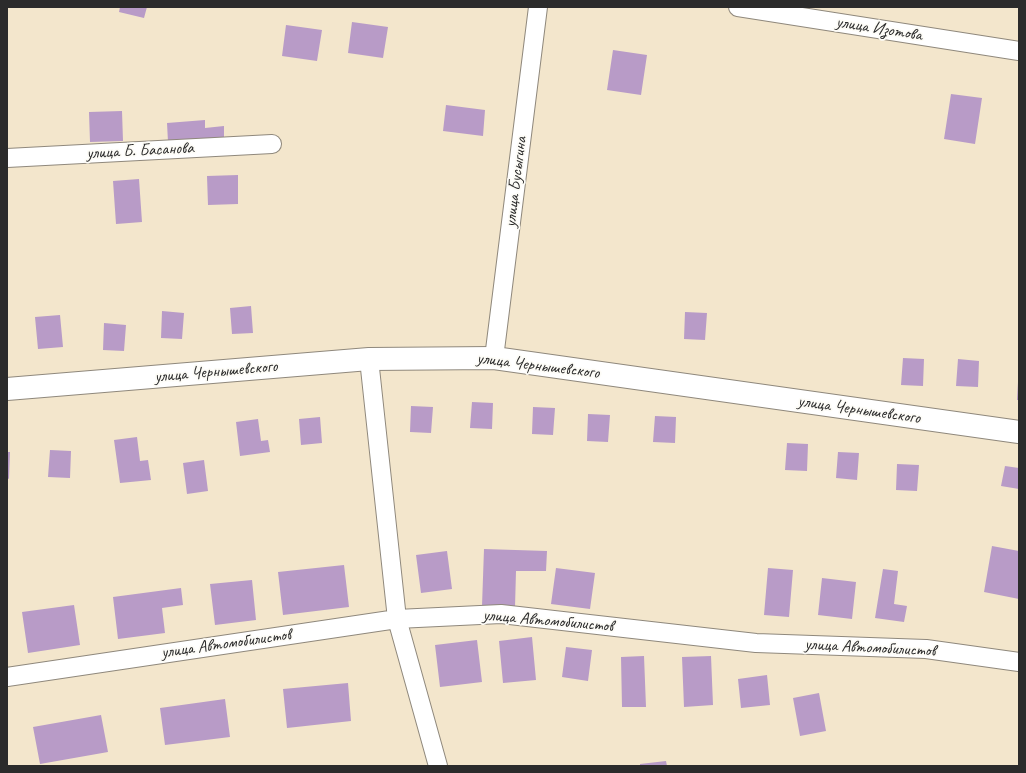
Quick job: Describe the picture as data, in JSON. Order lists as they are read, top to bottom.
{
  "streets": {
    "street": [
      "улица Изотова",
      "улица Б. Басанова",
      "улица Бусыгина",
      "улица Чернышевского",
      "улица Автомобилистов"
    ]
  },
  "crossings": [
    ["улица Бусыгина", "улица Чернышевского"]
  ]
}
